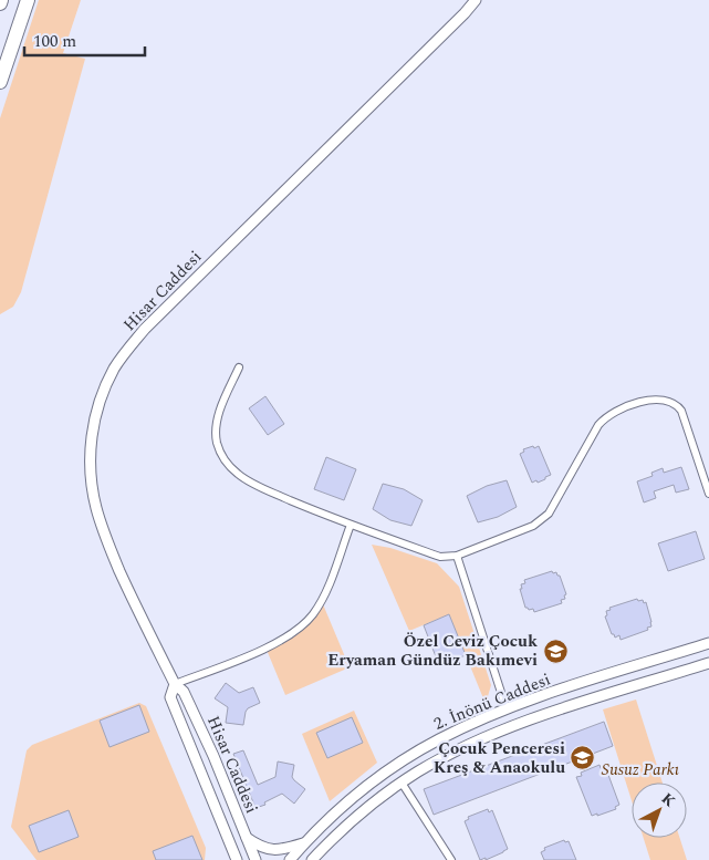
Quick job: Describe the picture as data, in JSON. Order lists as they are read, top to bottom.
{
  "streets": {
    "street": ["Hisar Caddesi", "2. İnönü Caddesi"]
  },
  "parks": ["Susuz Parkı"],
  "places": {
    "school or university": ["Özel Ceviz Çocuk Eryaman Gündüz Bakımevi", "Çocuk Penceresi Kreş & Anaokulu"]
  },
  "scale_bar": "100 m",
  "north": "top right"
}
